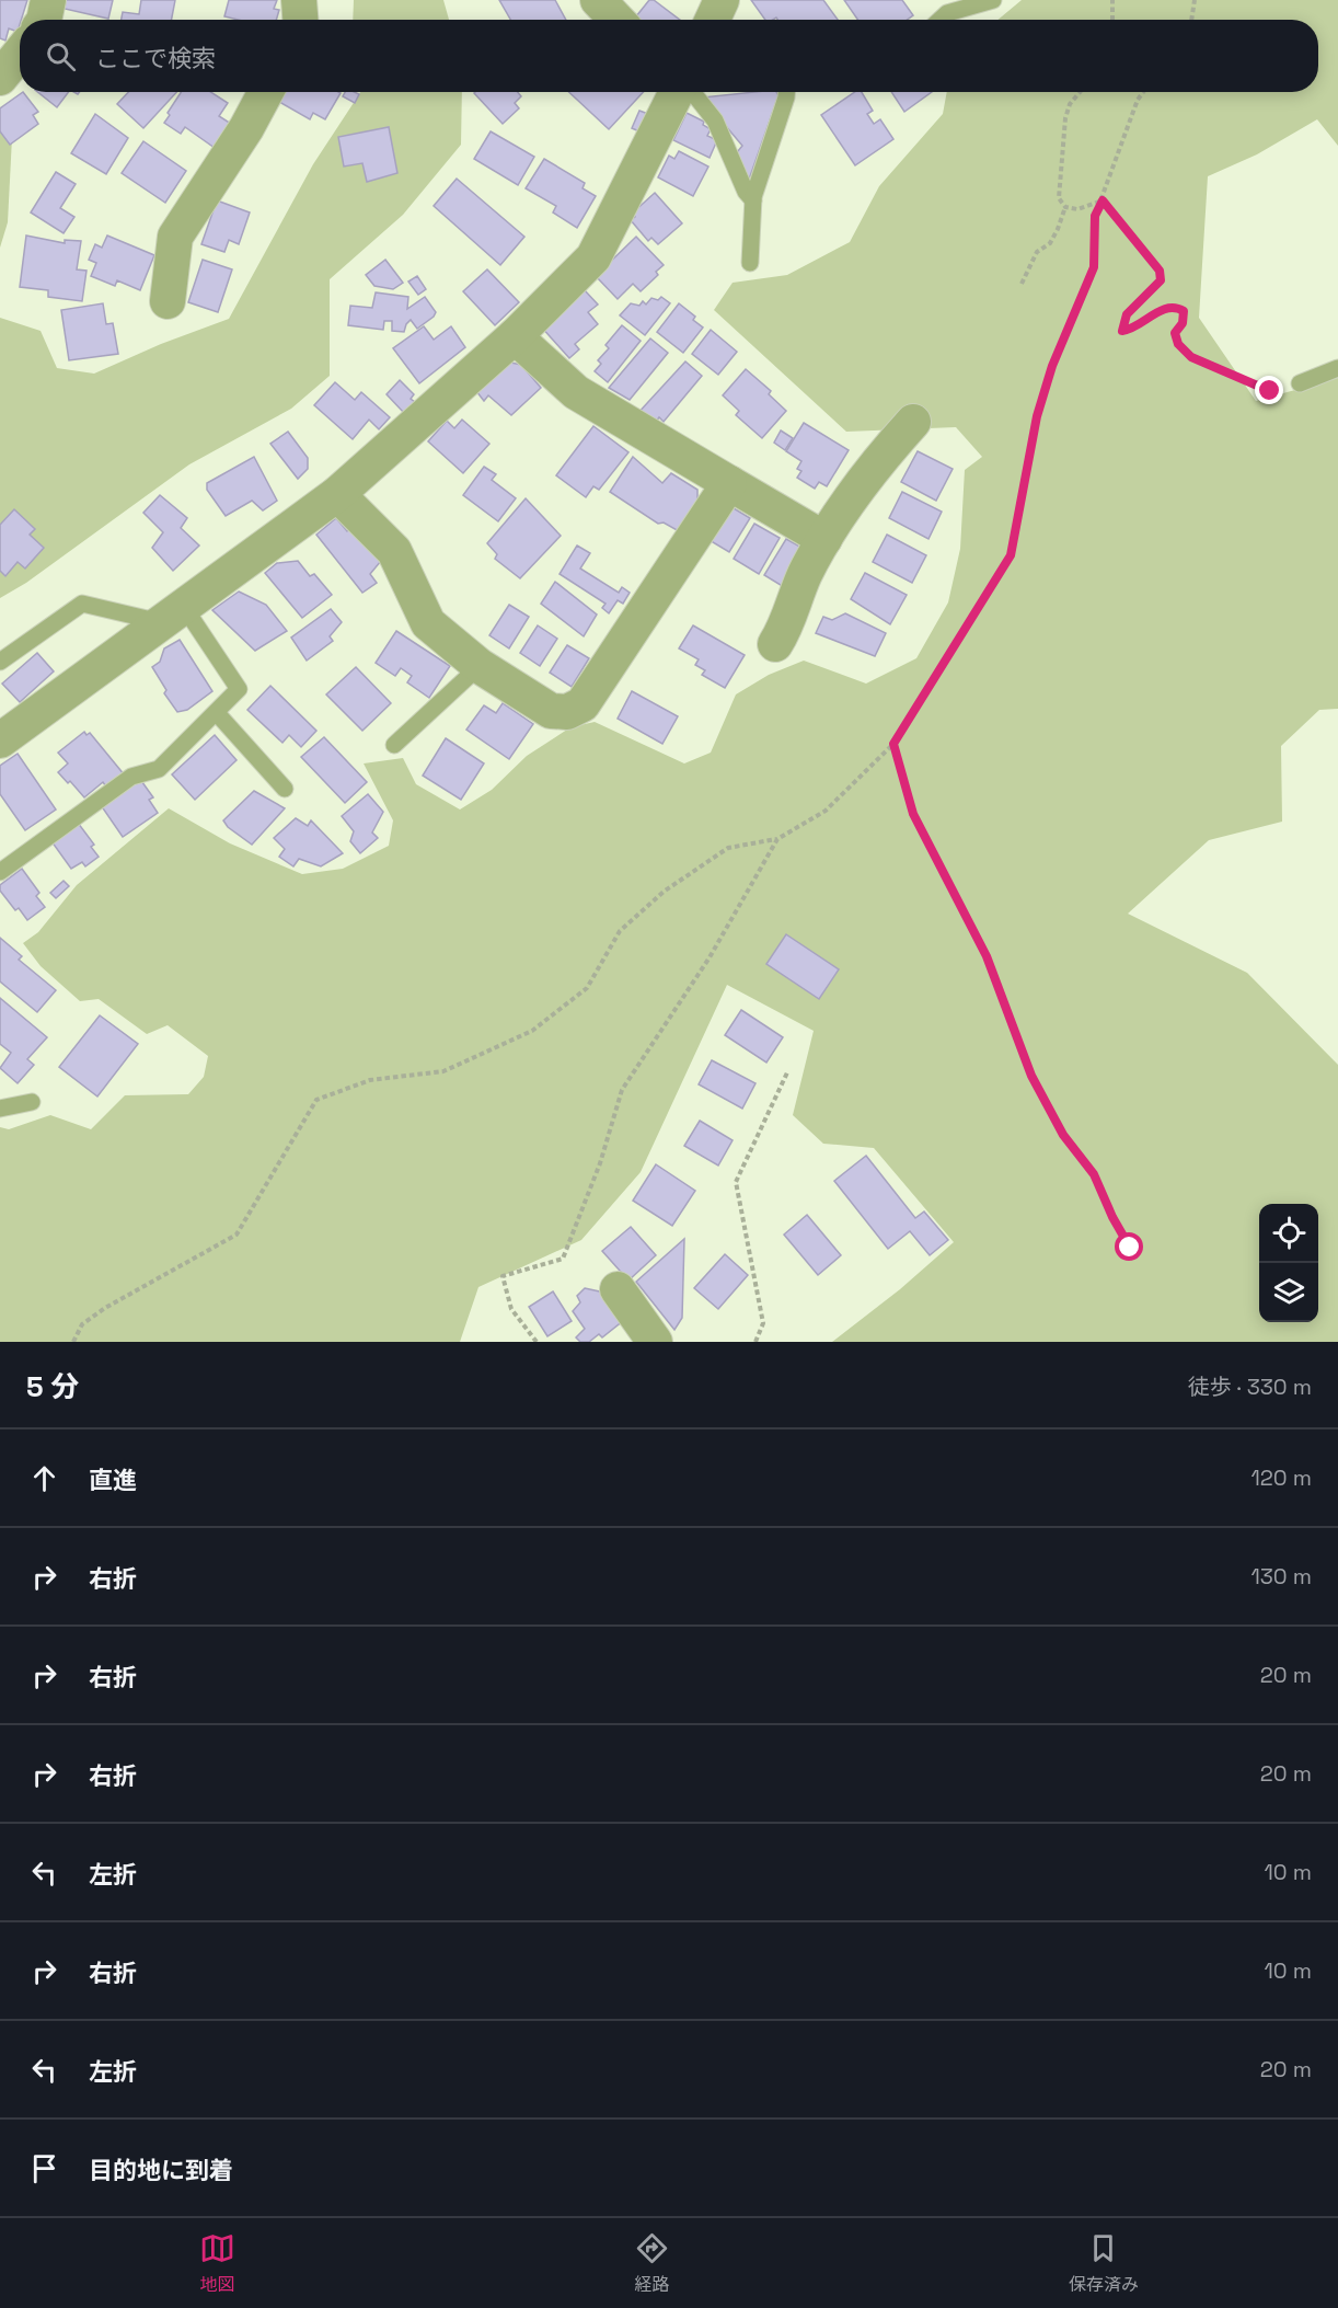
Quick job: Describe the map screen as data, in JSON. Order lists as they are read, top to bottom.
{
  "page": {
    "search": "ここで検索",
    "heading": ["5 分", "徒歩 · 330 m"],
    "list": [
      ["直進", "120 m"],
      ["右折", "130 m"],
      ["右折", "20 m"],
      ["右折", "20 m"],
      ["左折", "10 m"],
      ["右折", "10 m"],
      ["左折", "20 m"],
      "目的地に到着"
    ],
    "nav": ["地図", "経路", "保存済み"]
  }
}
